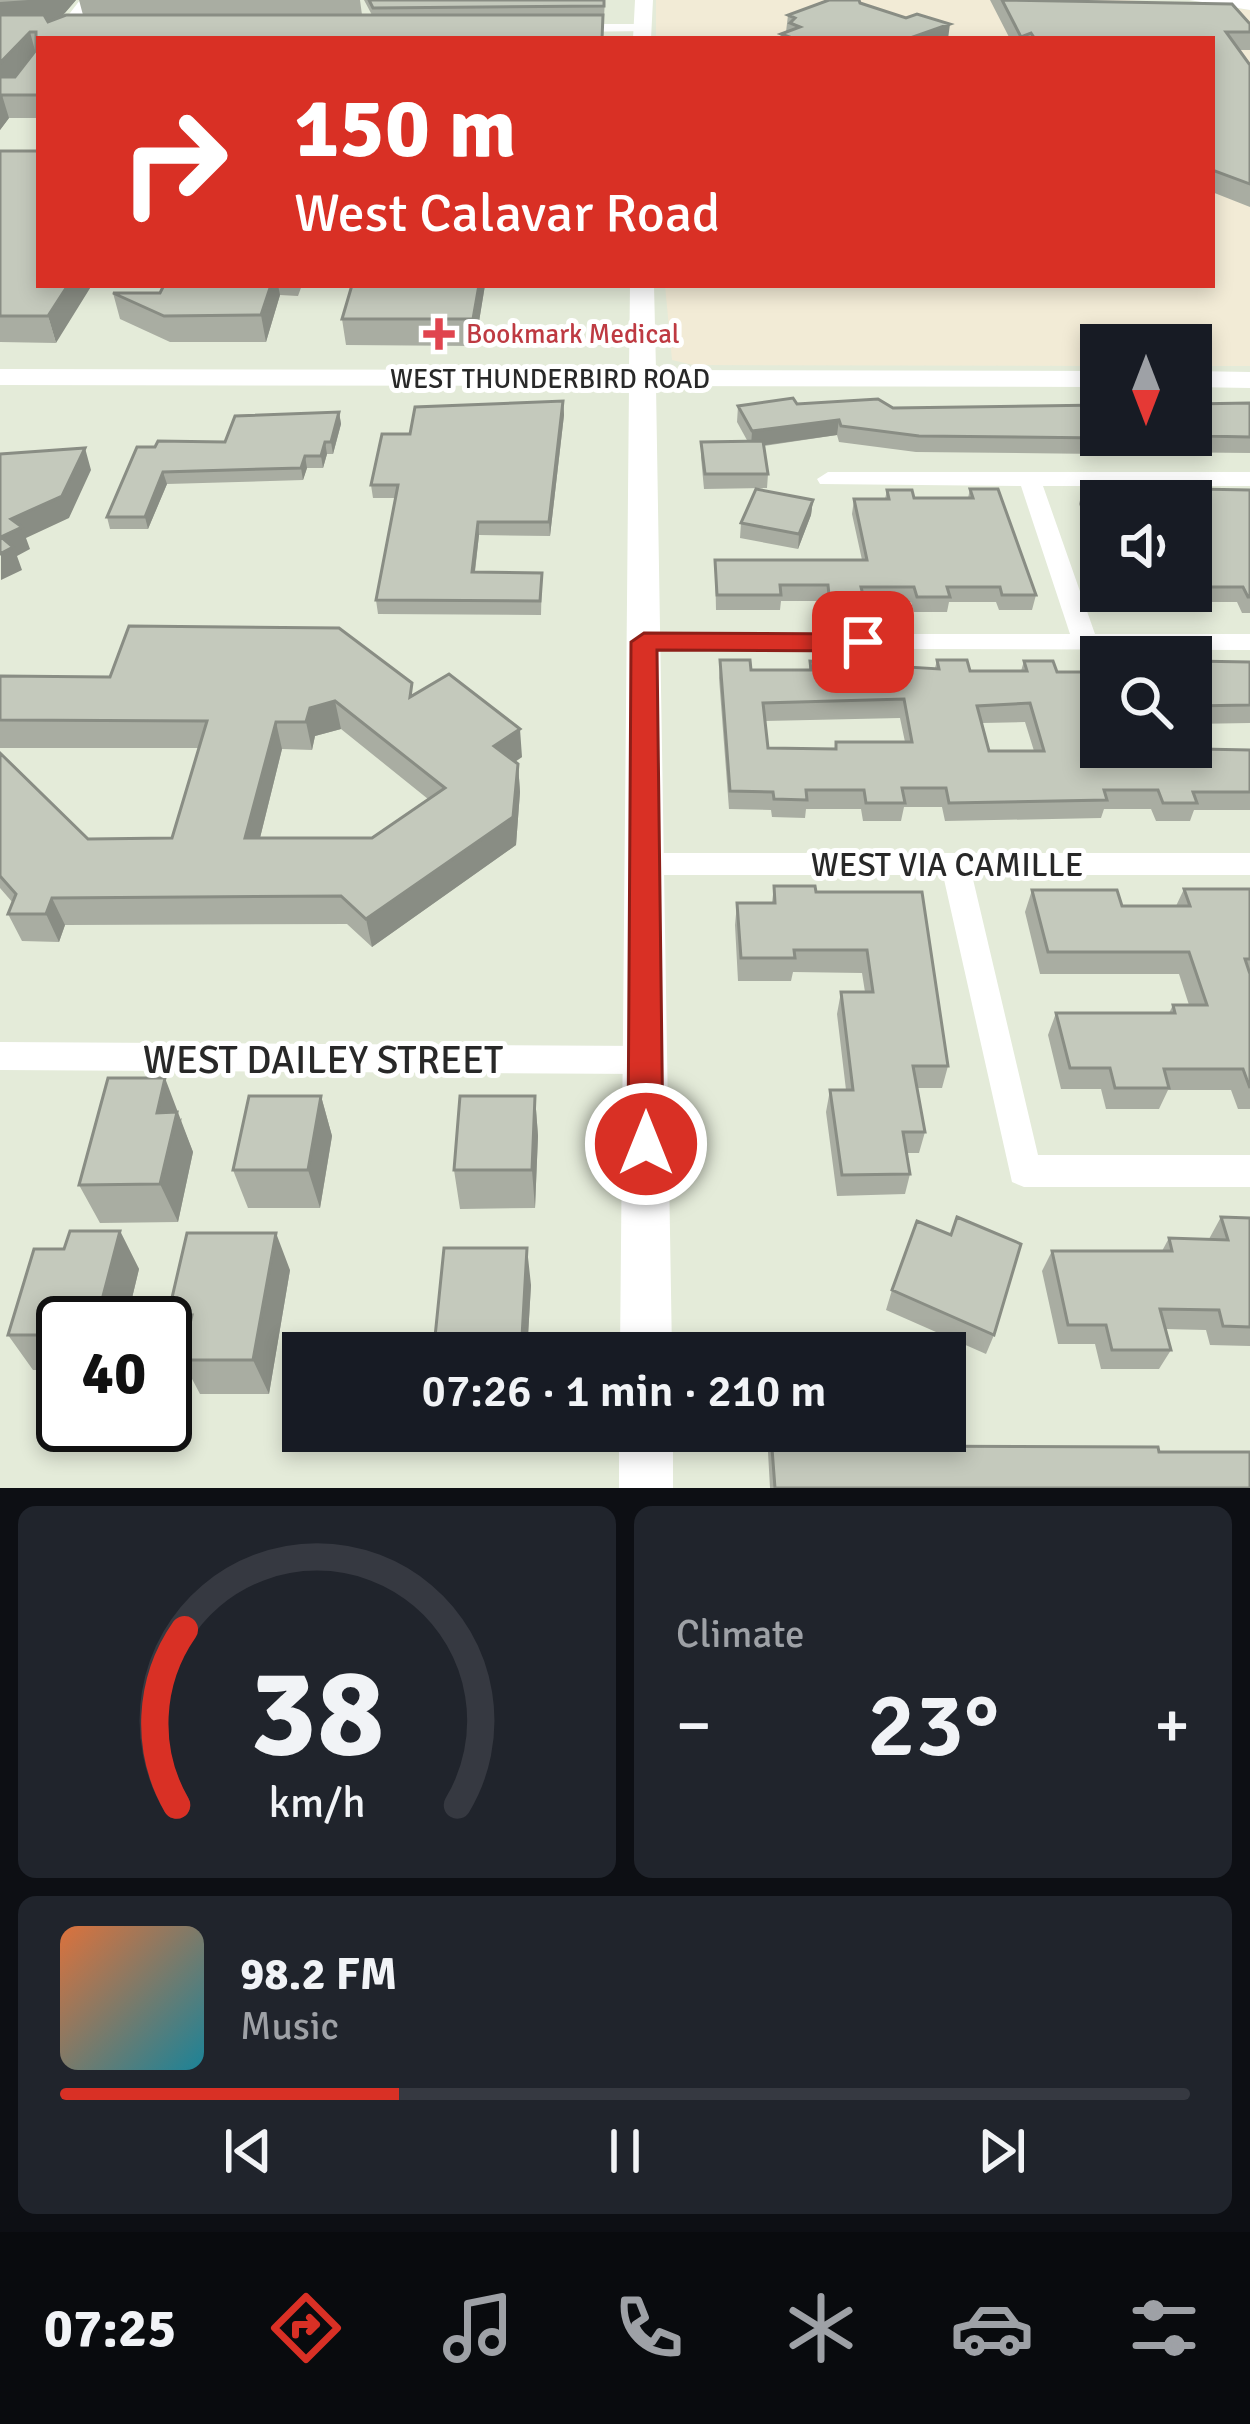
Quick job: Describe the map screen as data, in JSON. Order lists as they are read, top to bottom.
{
  "streets": {
    "street": ["WEST THUNDERBIRD ROAD", "WEST VIA CAMILLE", "WEST DAILEY STREET"]
  },
  "places": {
    "health": ["Bookmark Medical"]
  },
  "north": "bottom",
  "page": {
    "turn": ["150 m", "West Calavar Road"],
    "limit": "40",
    "trip": "07:26 · 1 min · 210 m",
    "tile": "Climate",
    "heat": ["−", "23°", "+"],
    "song": ["98.2 FM", "Music"],
    "tabs": "07:25",
    "gauge": ["38", "km/h"]
  }
}
